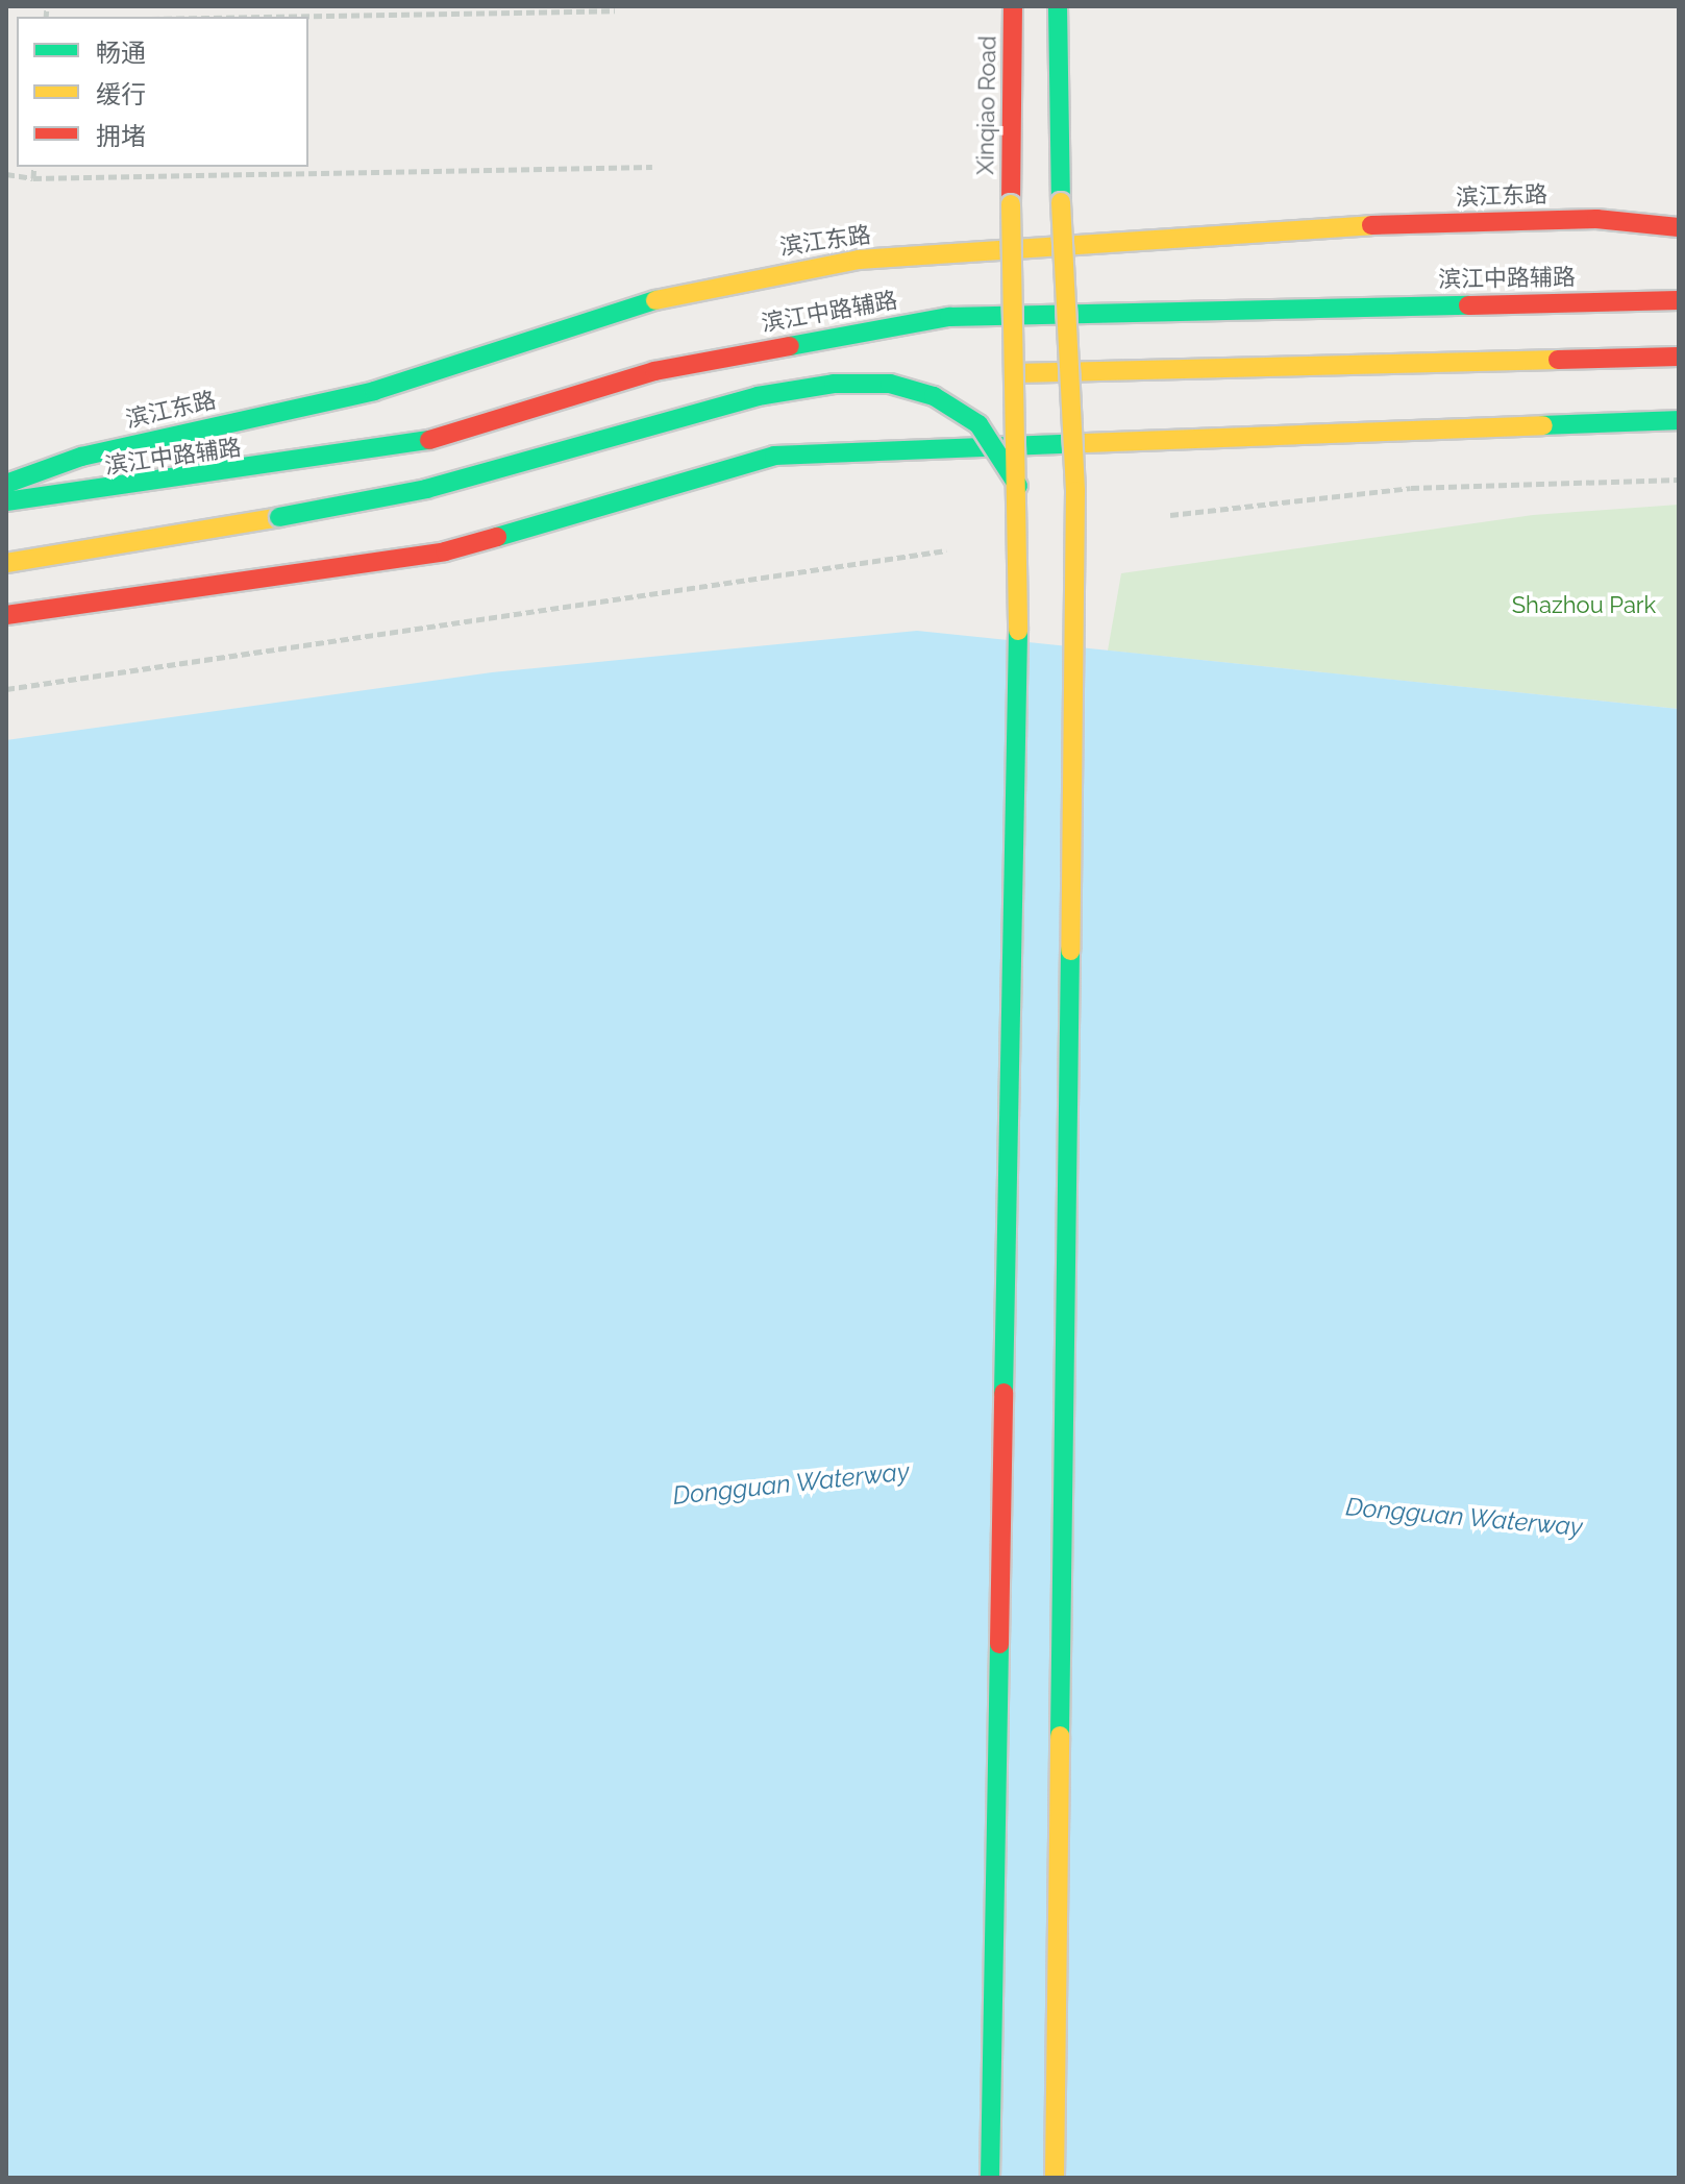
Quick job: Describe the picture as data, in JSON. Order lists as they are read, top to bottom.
{
  "streets": {
    "main road": ["Xinqiao Road", "滨江东路", "滨江中路辅路"]
  },
  "crossings": [
    ["Xinqiao Road", "滨江中路辅路"]
  ],
  "water": ["Dongguan Waterway"],
  "parks": ["Shazhou Park"],
  "legend": ["畅通", "缓行", "拥堵"]
}
